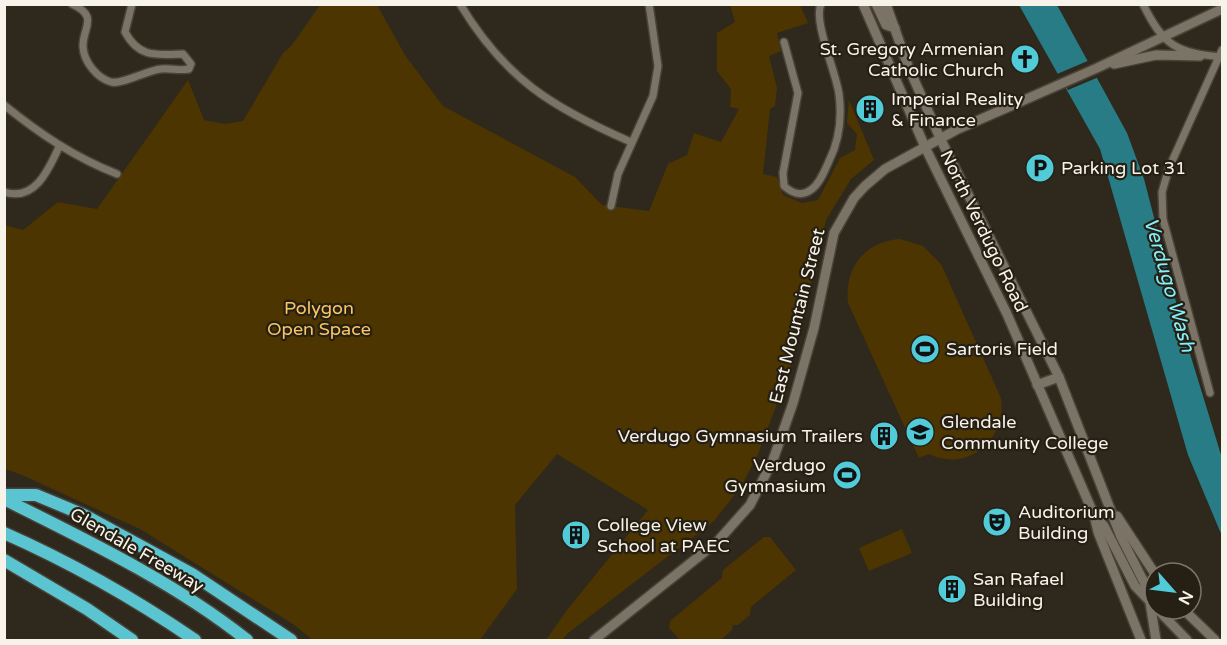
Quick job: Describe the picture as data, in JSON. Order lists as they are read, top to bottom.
{
  "streets": {
    "highway": ["Glendale Freeway"],
    "main road": ["North Verdugo Road", "East Mountain Street"]
  },
  "crossings": [
    ["North Verdugo Road", "East Mountain Street"]
  ],
  "water": ["Verdugo Wash"],
  "parks": ["Polygon Open Space"],
  "places": {
    "church": ["St. Gregory Armenian Catholic Church"],
    "building": [
      "Imperial Reality & Finance",
      "Verdugo Gymnasium Trailers",
      "College View School at PAEC",
      "San Rafael Building"
    ],
    "parking": ["Parking Lot 31"],
    "sports": ["Sartoris Field", "Verdugo Gymnasium"],
    "school or university": ["Glendale Community College"],
    "theatre": ["Auditorium Building"]
  },
  "north": "bottom right"
}
